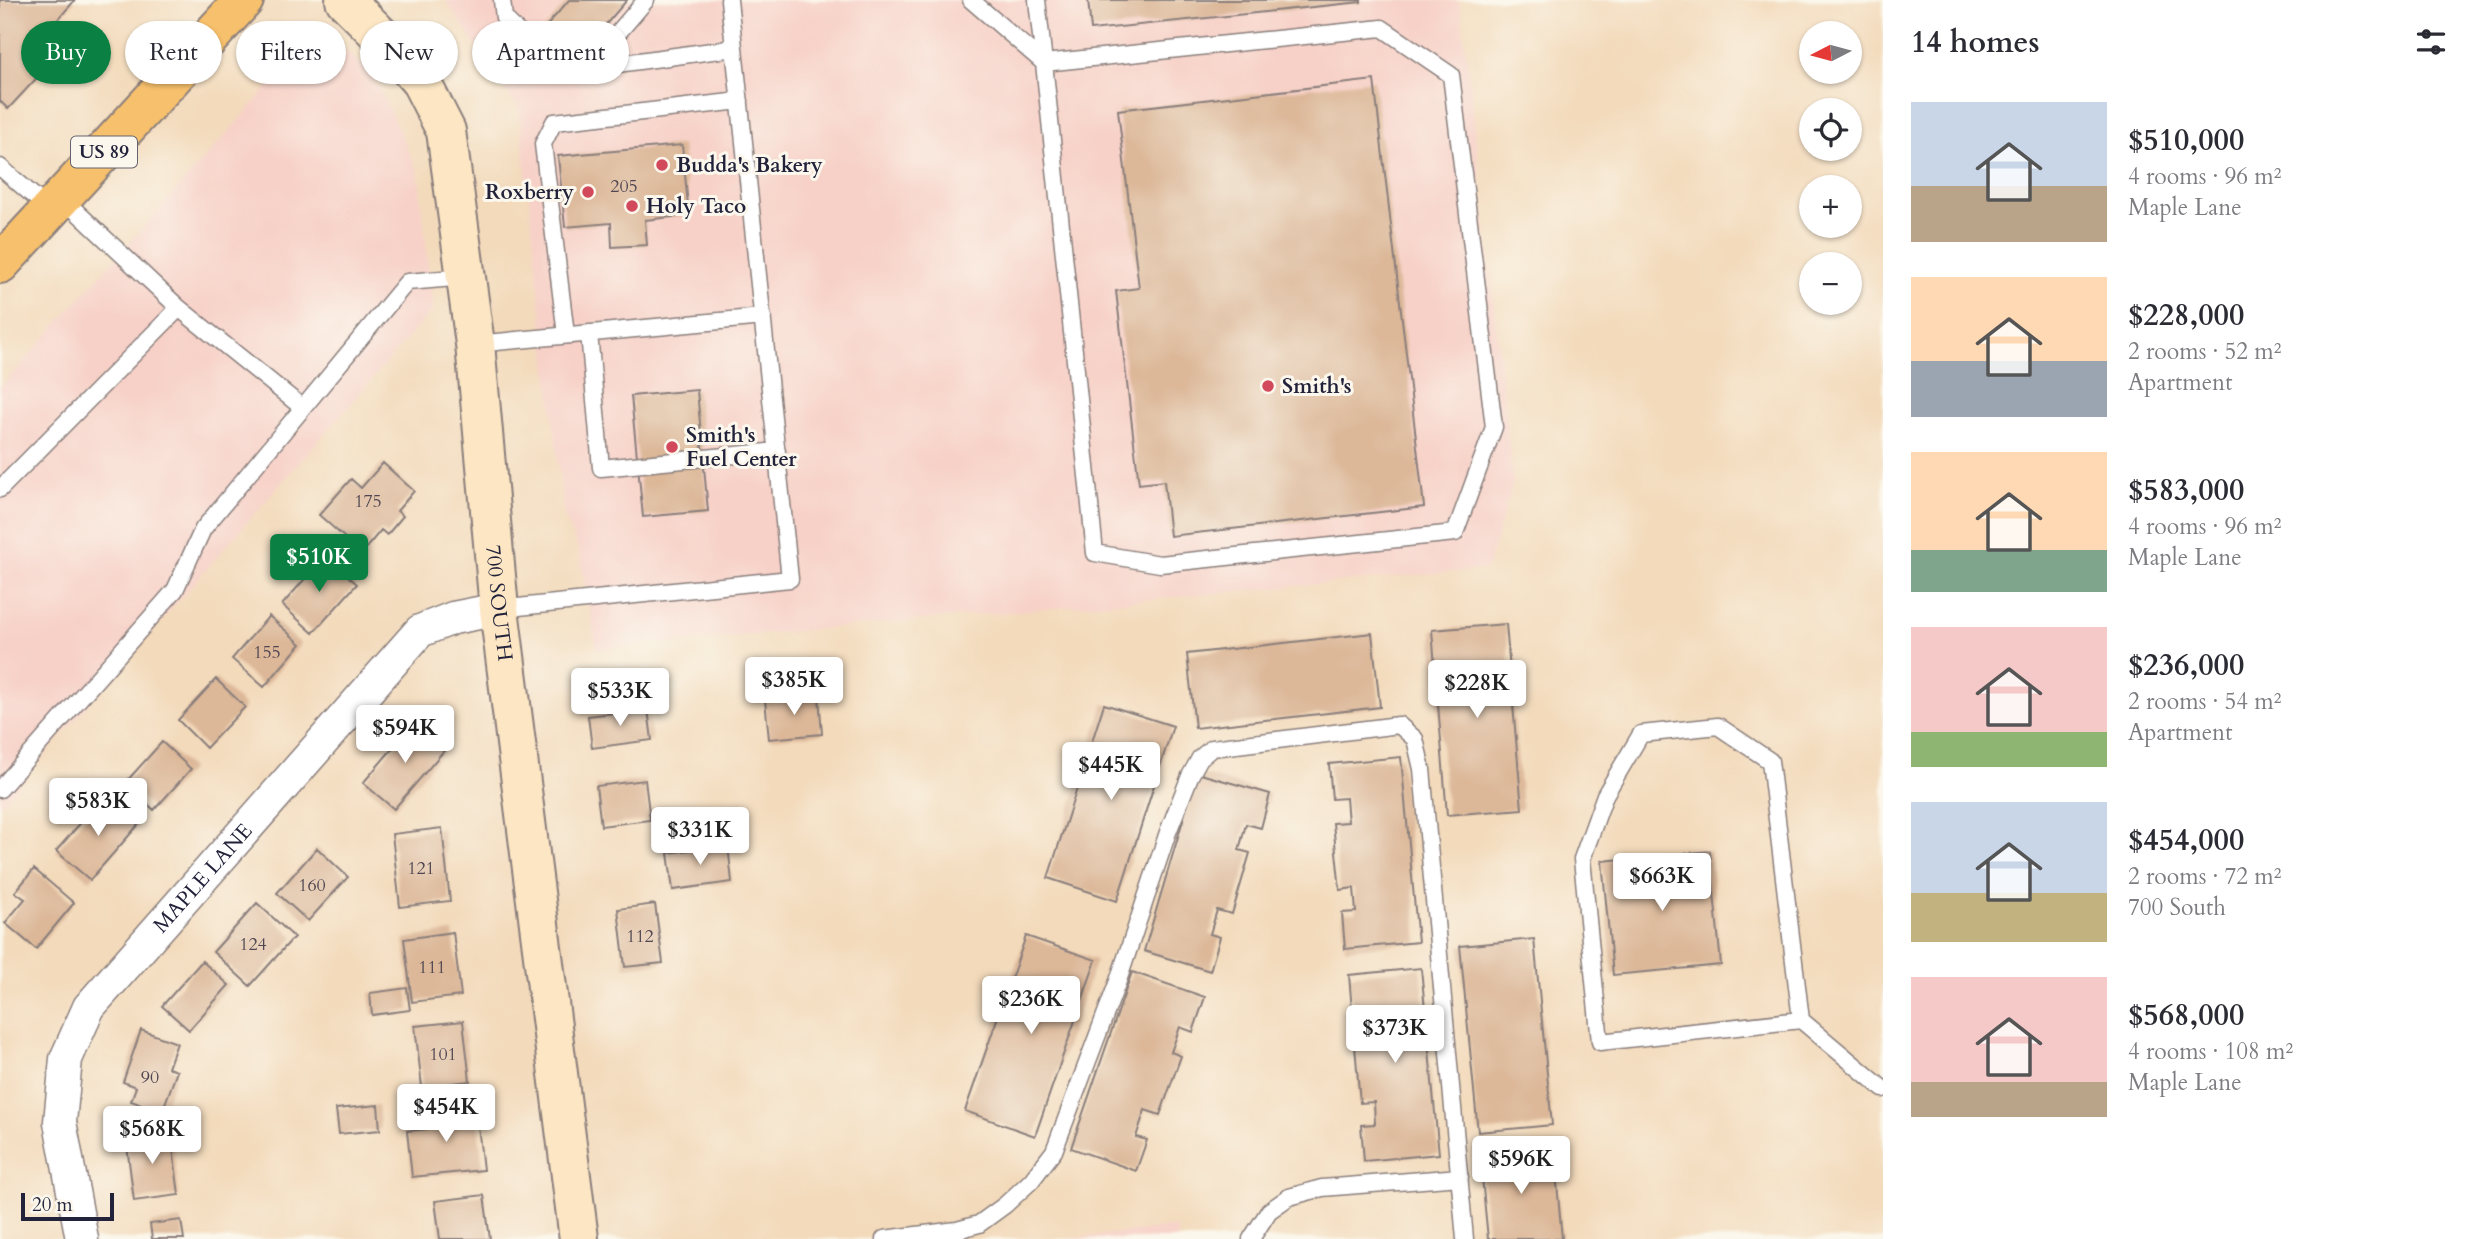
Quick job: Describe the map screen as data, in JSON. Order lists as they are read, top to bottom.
{
  "streets": {
    "main road": ["US 89"],
    "street": ["700 SOUTH", "MAPLE LANE"]
  },
  "crossings": [
    ["700 SOUTH", "MAPLE LANE"]
  ],
  "places": [
    "Budda's Bakery",
    "Roxberry",
    "Holy Taco",
    "Smith's",
    "Smith's Fuel Center"
  ],
  "house_numbers": [
    "205",
    "175",
    "155",
    "121",
    "160",
    "112",
    "124",
    "111",
    "101",
    "90"
  ],
  "scale_bar": "20 m",
  "north": "left",
  "page": {
    "heading": "14 homes",
    "map_buttons": ["+", "−"],
    "chip": [
      "Buy",
      "Rent",
      "Filters",
      "New",
      "Apartment"
    ],
    "list": [
      {
        "name": "$510,000",
        "note": "4 rooms · 96 m² · Maple Lane"
      },
      {
        "name": "$228,000",
        "note": "2 rooms · 52 m² · Apartment"
      },
      {
        "name": "$583,000",
        "note": "4 rooms · 96 m² · Maple Lane"
      },
      {
        "name": "$236,000",
        "note": "2 rooms · 54 m² · Apartment"
      },
      {
        "name": "$454,000",
        "note": "2 rooms · 72 m² · 700 South"
      },
      {
        "name": "$568,000",
        "note": "4 rooms · 108 m² · Maple Lane"
      }
    ],
    "price": [
      "$510K",
      "$385K",
      "$228K",
      "$533K",
      "$594K",
      "$445K",
      "$583K",
      "$331K",
      "$663K",
      "$236K",
      "$373K",
      "$454K",
      "$568K",
      "$596K"
    ],
    "scale": "20 m"
  }
}
